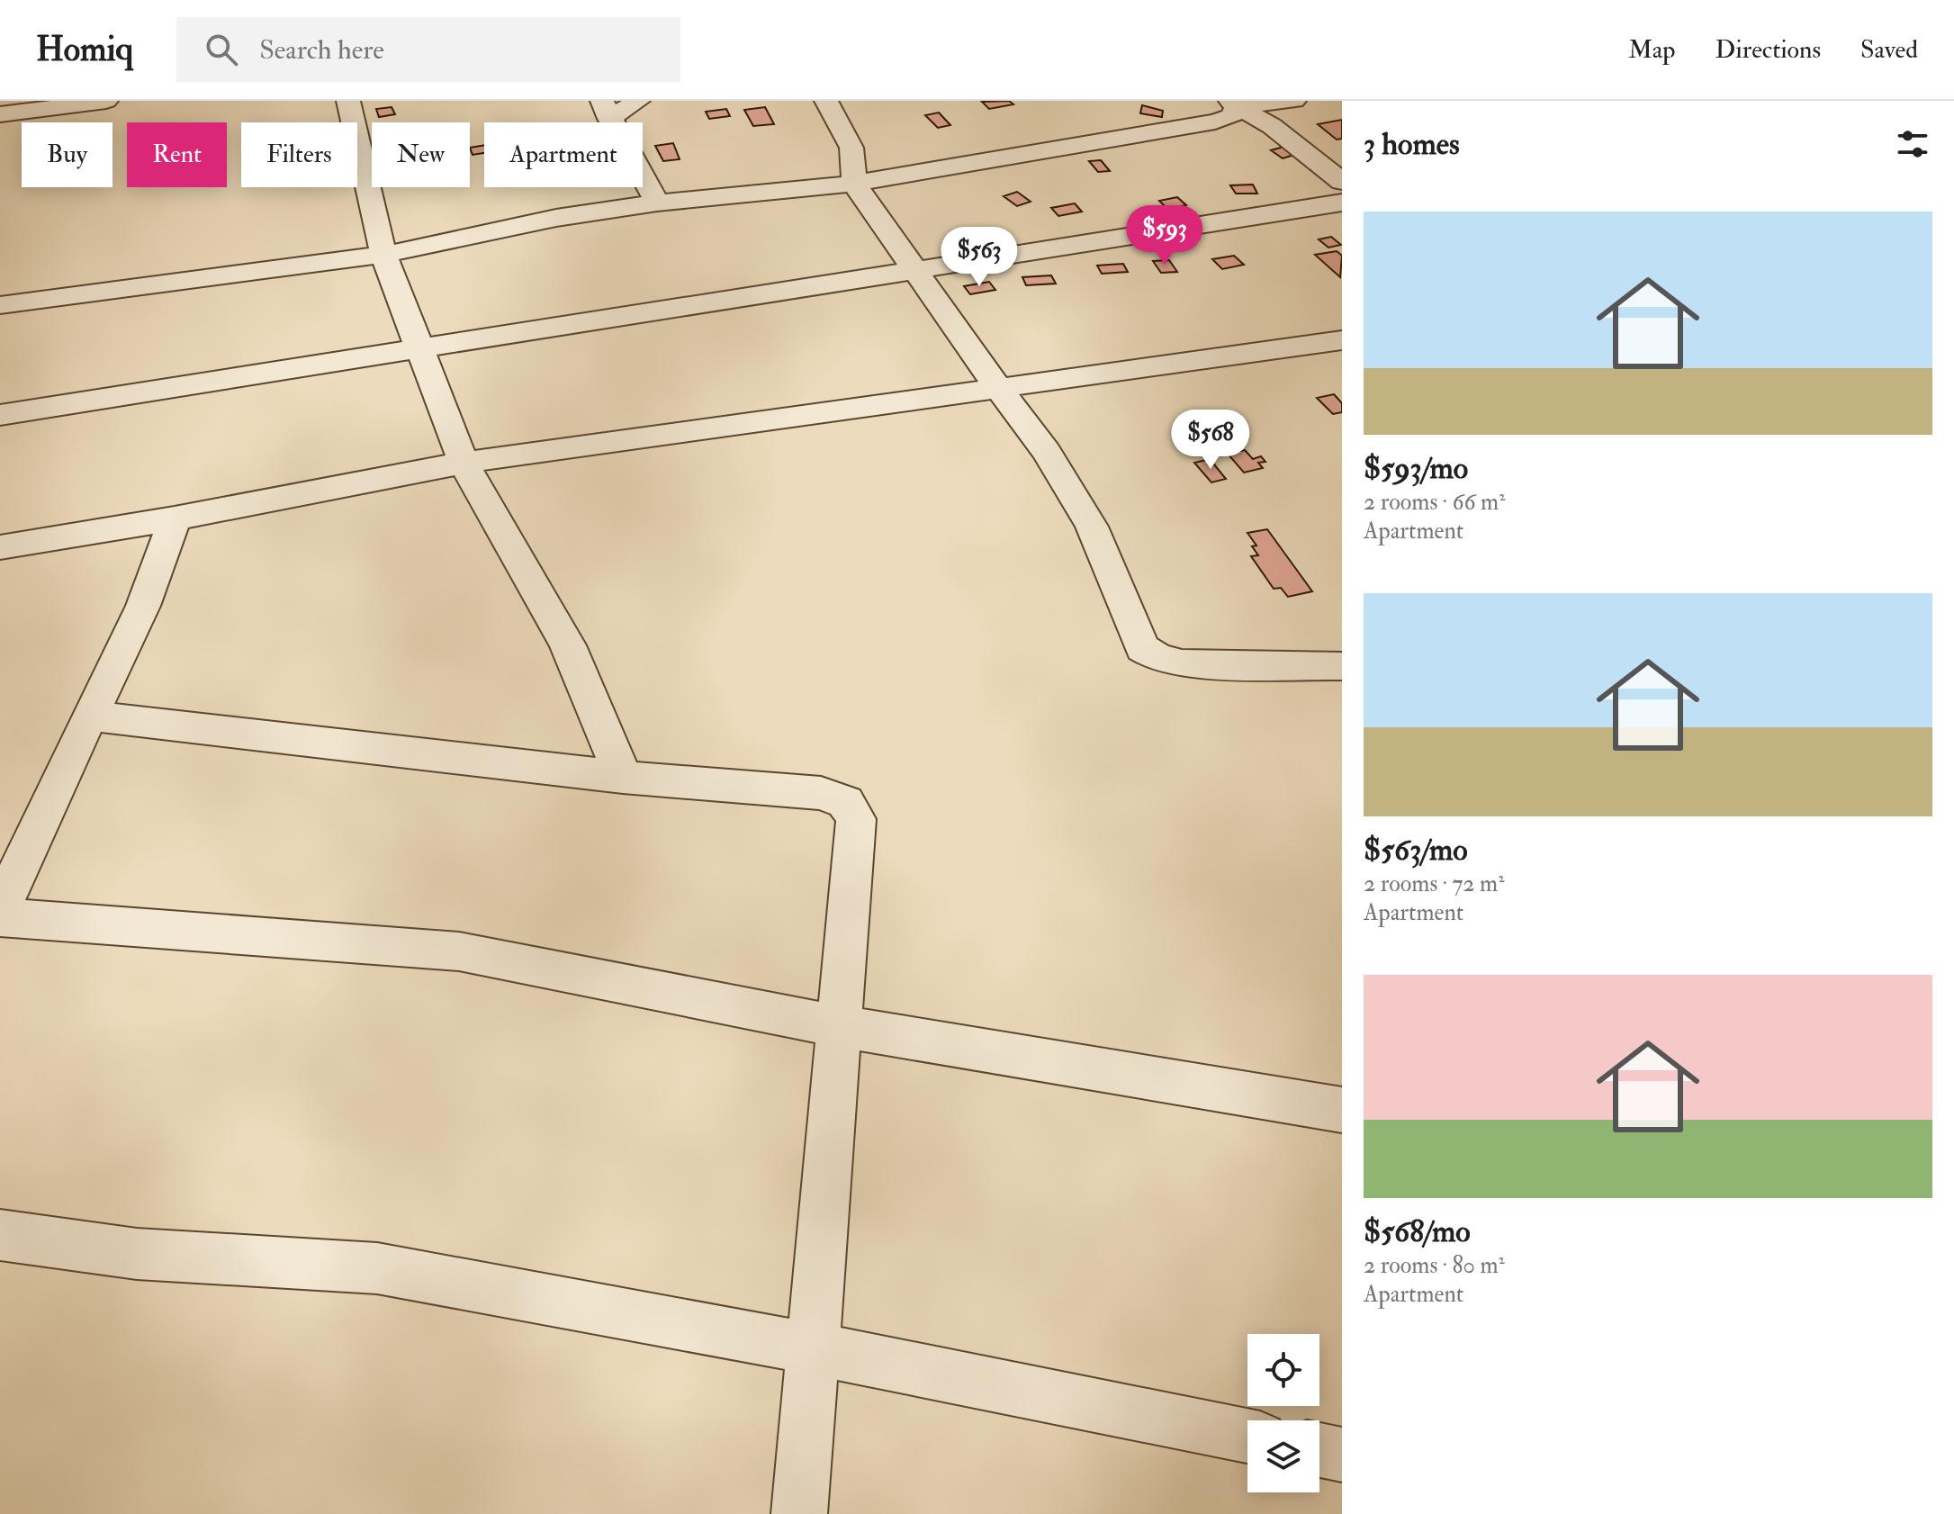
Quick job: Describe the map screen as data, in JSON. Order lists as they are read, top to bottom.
{
  "page": {
    "header": "Homiq",
    "search": "Search here",
    "nav": ["Map", "Directions", "Saved"],
    "heading": "3 homes",
    "chip": [
      "Buy",
      "Rent",
      "Filters",
      "New",
      "Apartment"
    ],
    "list": [
      {
        "name": "$593/mo",
        "note": "2 rooms · 66 m² · Apartment"
      },
      {
        "name": "$563/mo",
        "note": "2 rooms · 72 m² · Apartment"
      },
      {
        "name": "$568/mo",
        "note": "2 rooms · 80 m² · Apartment"
      }
    ],
    "price": ["$593", "$563", "$568"]
  }
}
